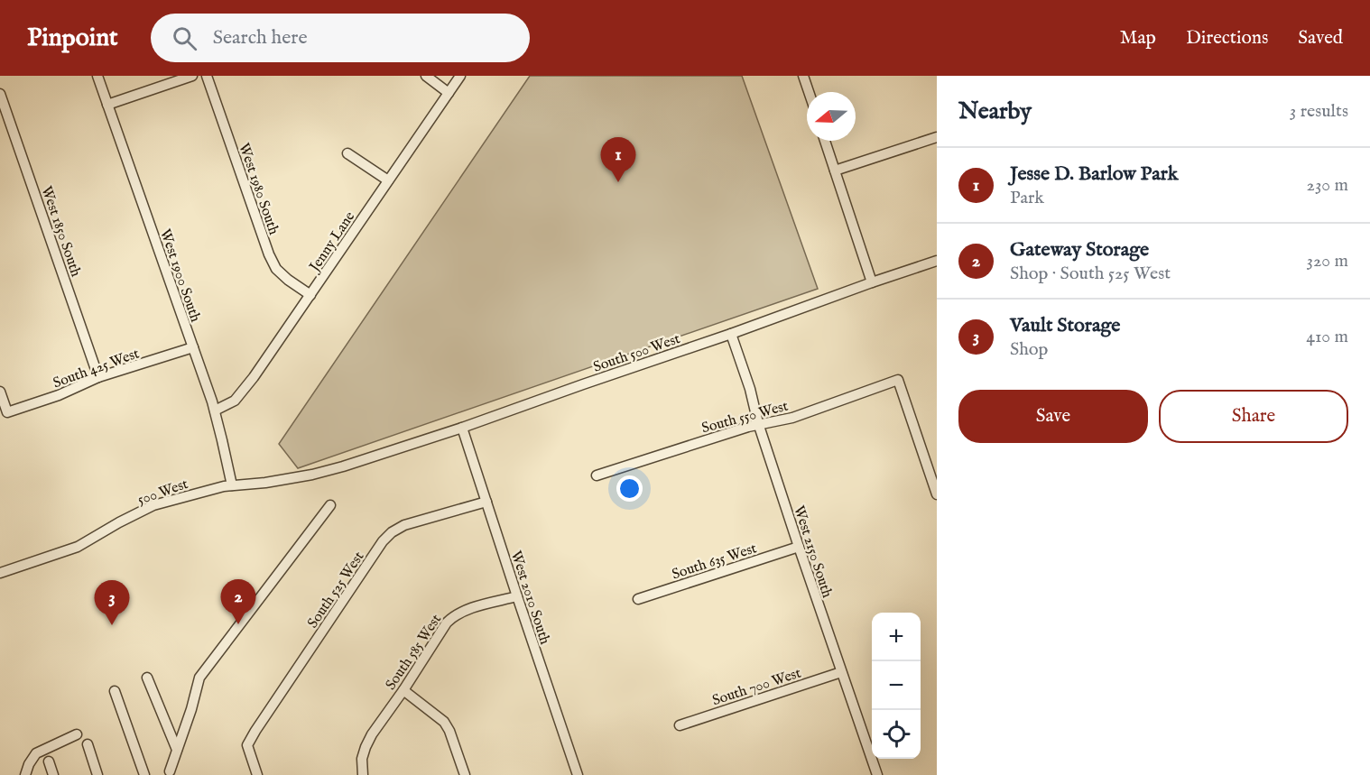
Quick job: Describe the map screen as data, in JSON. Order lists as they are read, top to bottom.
{
  "streets": {
    "street": [
      "West 1980 South",
      "West 1850 South",
      "Jenny Lane",
      "West 1900 South",
      "South 500 West",
      "South 425 West",
      "South 550 West",
      "500 West",
      "West 2150 South",
      "South 635 West",
      "South 525 West",
      "West 2010 South",
      "South 585 West",
      "South 700 West"
    ]
  },
  "crossings": [
    ["West 1980 South", "Jenny Lane"],
    ["West 1850 South", "South 425 West"],
    ["Jenny Lane", "West 1900 South"],
    ["West 1900 South", "South 425 West"],
    ["West 1900 South", "500 West"],
    ["South 500 West", "500 West"],
    ["South 500 West", "West 2150 South"],
    ["South 500 West", "West 2010 South"],
    ["South 550 West", "West 2150 South"],
    ["West 2150 South", "South 635 West"],
    ["West 2150 South", "South 700 West"],
    ["South 525 West", "West 2010 South"],
    ["West 2010 South", "South 585 West"]
  ],
  "north": "left",
  "page": {
    "header": "Pinpoint",
    "search": "Search here",
    "nav": ["Map", "Directions", "Saved"],
    "heading": ["Nearby", "3 results"],
    "pins": ["1", "2", "3"],
    "list": [
      {
        "mark": "1",
        "name": "Jesse D. Barlow Park",
        "note": "Park",
        "value": "230 m"
      },
      {
        "mark": "2",
        "name": "Gateway Storage",
        "note": "Shop · South 525 West",
        "value": "320 m"
      },
      {
        "mark": "3",
        "name": "Vault Storage",
        "note": "Shop",
        "value": "410 m"
      }
    ],
    "buttons": ["Save", "Share"],
    "map_buttons": ["+", "−"]
  }
}
